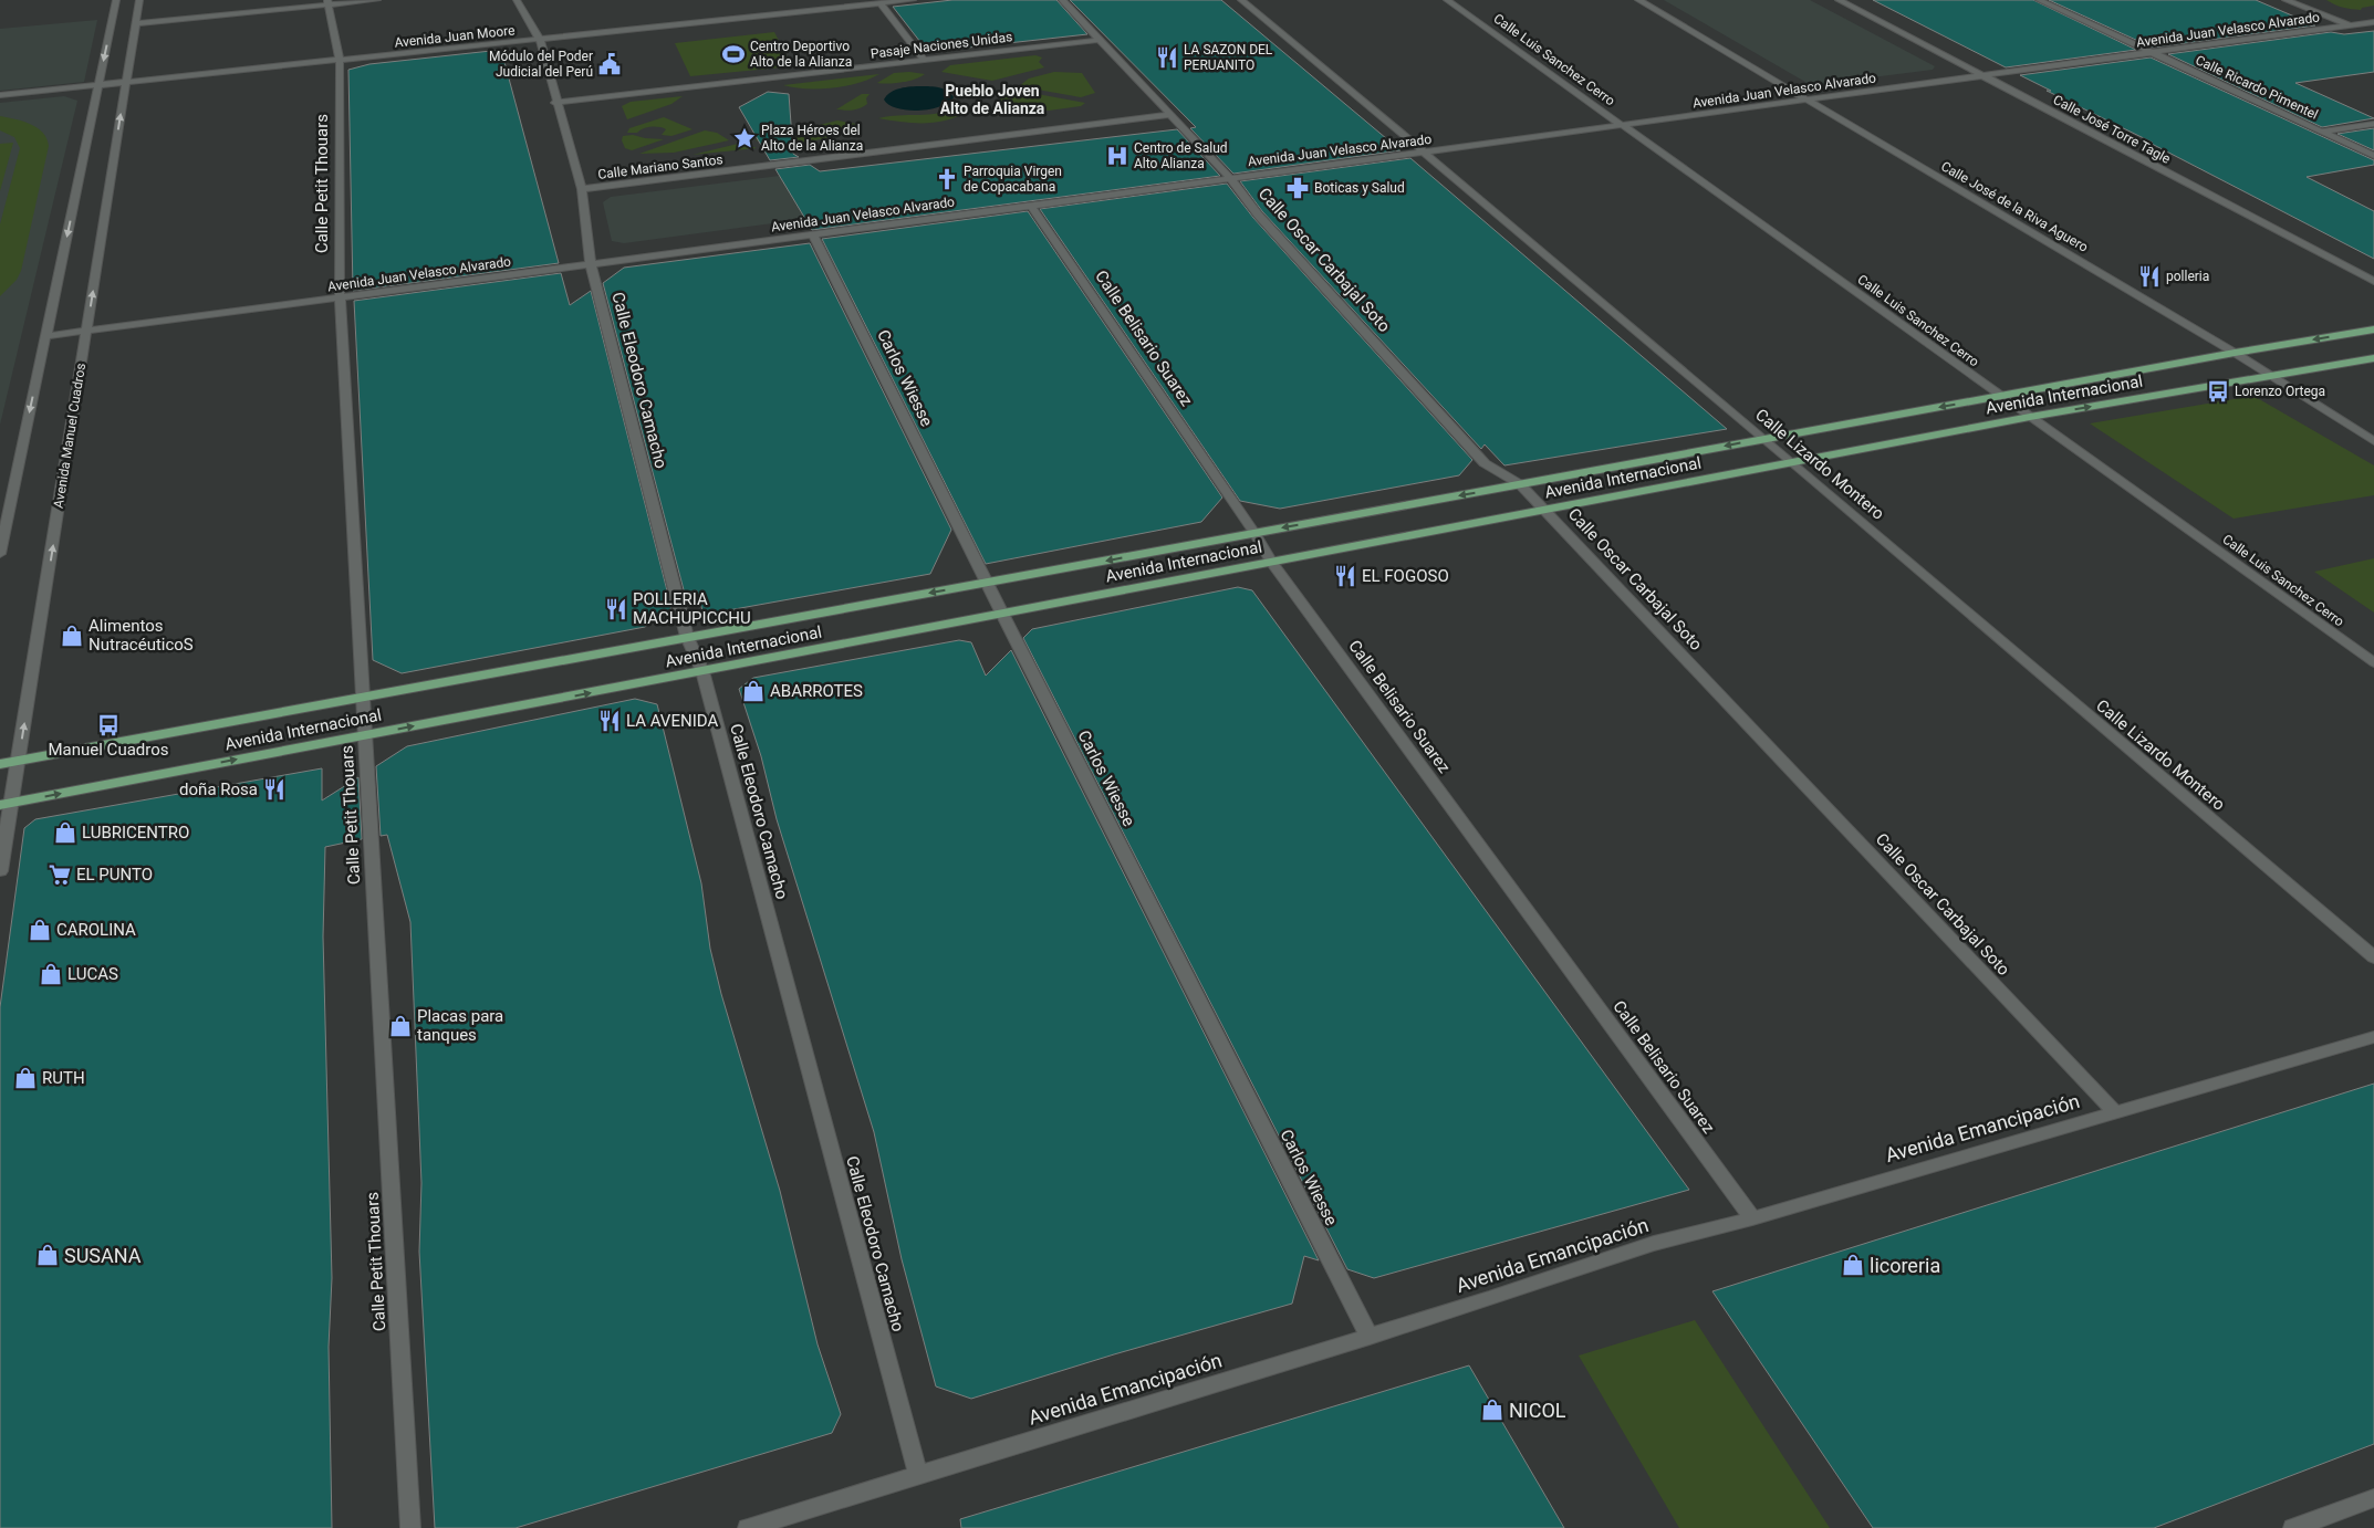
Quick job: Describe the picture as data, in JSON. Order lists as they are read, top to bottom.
{
  "streets": {
    "main road": ["Avenida Internacional"],
    "street": [
      "Avenida Juan Velasco Alvarado",
      "Avenida Juan Moore",
      "Pasaje Naciones Unidas",
      "Calle Luis Sanchez Cerro",
      "Calle Ricardo Pimentel",
      "Calle José Torre Tagle",
      "Calle Mariano Santos",
      "Calle Petit Thouars",
      "Calle José de la Riva Aguero",
      "Calle Oscar Carbajal Soto",
      "Calle Belisario Suarez",
      "Carlos Wiesse",
      "Calle Eleodoro Camacho",
      "Avenida Manuel Cuadros",
      "Calle Lizardo Montero",
      "Avenida Emancipación"
    ]
  },
  "crossings": [
    ["Avenida Juan Velasco Alvarado", "Calle Luis Sanchez Cerro"],
    ["Avenida Juan Velasco Alvarado", "Calle Ricardo Pimentel"],
    ["Avenida Juan Velasco Alvarado", "Calle José Torre Tagle"],
    ["Avenida Juan Velasco Alvarado", "Calle Petit Thouars"],
    ["Avenida Juan Velasco Alvarado", "Calle José de la Riva Aguero"],
    ["Avenida Juan Velasco Alvarado", "Calle Oscar Carbajal Soto"],
    ["Avenida Juan Velasco Alvarado", "Calle Belisario Suarez"],
    ["Avenida Juan Velasco Alvarado", "Carlos Wiesse"],
    ["Avenida Juan Velasco Alvarado", "Calle Eleodoro Camacho"],
    ["Avenida Juan Velasco Alvarado", "Avenida Manuel Cuadros"],
    ["Avenida Juan Velasco Alvarado", "Calle Lizardo Montero"],
    ["Avenida Juan Moore", "Calle Petit Thouars"],
    ["Avenida Juan Moore", "Calle Eleodoro Camacho"],
    ["Avenida Juan Moore", "Avenida Manuel Cuadros"],
    ["Pasaje Naciones Unidas", "Calle Oscar Carbajal Soto"],
    ["Pasaje Naciones Unidas", "Calle Eleodoro Camacho"],
    ["Calle Luis Sanchez Cerro", "Avenida Internacional"],
    ["Calle Mariano Santos", "Calle Oscar Carbajal Soto"],
    ["Calle Mariano Santos", "Calle Eleodoro Camacho"],
    ["Calle Petit Thouars", "Avenida Internacional"],
    ["Calle José de la Riva Aguero", "Avenida Internacional"],
    ["Calle Oscar Carbajal Soto", "Avenida Internacional"],
    ["Calle Oscar Carbajal Soto", "Avenida Emancipación"],
    ["Calle Belisario Suarez", "Avenida Internacional"],
    ["Calle Belisario Suarez", "Avenida Emancipación"],
    ["Carlos Wiesse", "Avenida Internacional"],
    ["Carlos Wiesse", "Avenida Emancipación"],
    ["Calle Eleodoro Camacho", "Avenida Internacional"],
    ["Calle Eleodoro Camacho", "Avenida Emancipación"],
    ["Avenida Internacional", "Avenida Manuel Cuadros"],
    ["Avenida Internacional", "Calle Lizardo Montero"]
  ],
  "districts": ["Pueblo Joven Alto de Alianza"],
  "places": {
    "sports": ["Centro Deportivo Alto de la Alianza"],
    "restaurant": [
      "LA SAZON DEL PERUANITO",
      "polleria",
      "EL FOGOSO",
      "POLLERIA MACHUPICCHU",
      "LA AVENIDA",
      "doña Rosa"
    ],
    "public building": ["Módulo del Poder Judicial del Perú"],
    "place": ["Plaza Héroes del Alto de la Alianza"],
    "hospital": ["Centro de Salud Alto Alianza"],
    "church": ["Parroquia Virgen de Copacabana"],
    "pharmacy": ["Boticas y Salud"],
    "bus stop": ["Lorenzo Ortega", "Manuel Cuadros"],
    "shop": [
      "Alimentos NutracéuticoS",
      "ABARROTES",
      "LUBRICENTRO",
      "CAROLINA",
      "LUCAS",
      "Placas para tanques",
      "RUTH",
      "SUSANA",
      "licoreria",
      "NICOL"
    ],
    "supermarket": ["EL PUNTO"]
  }
}
